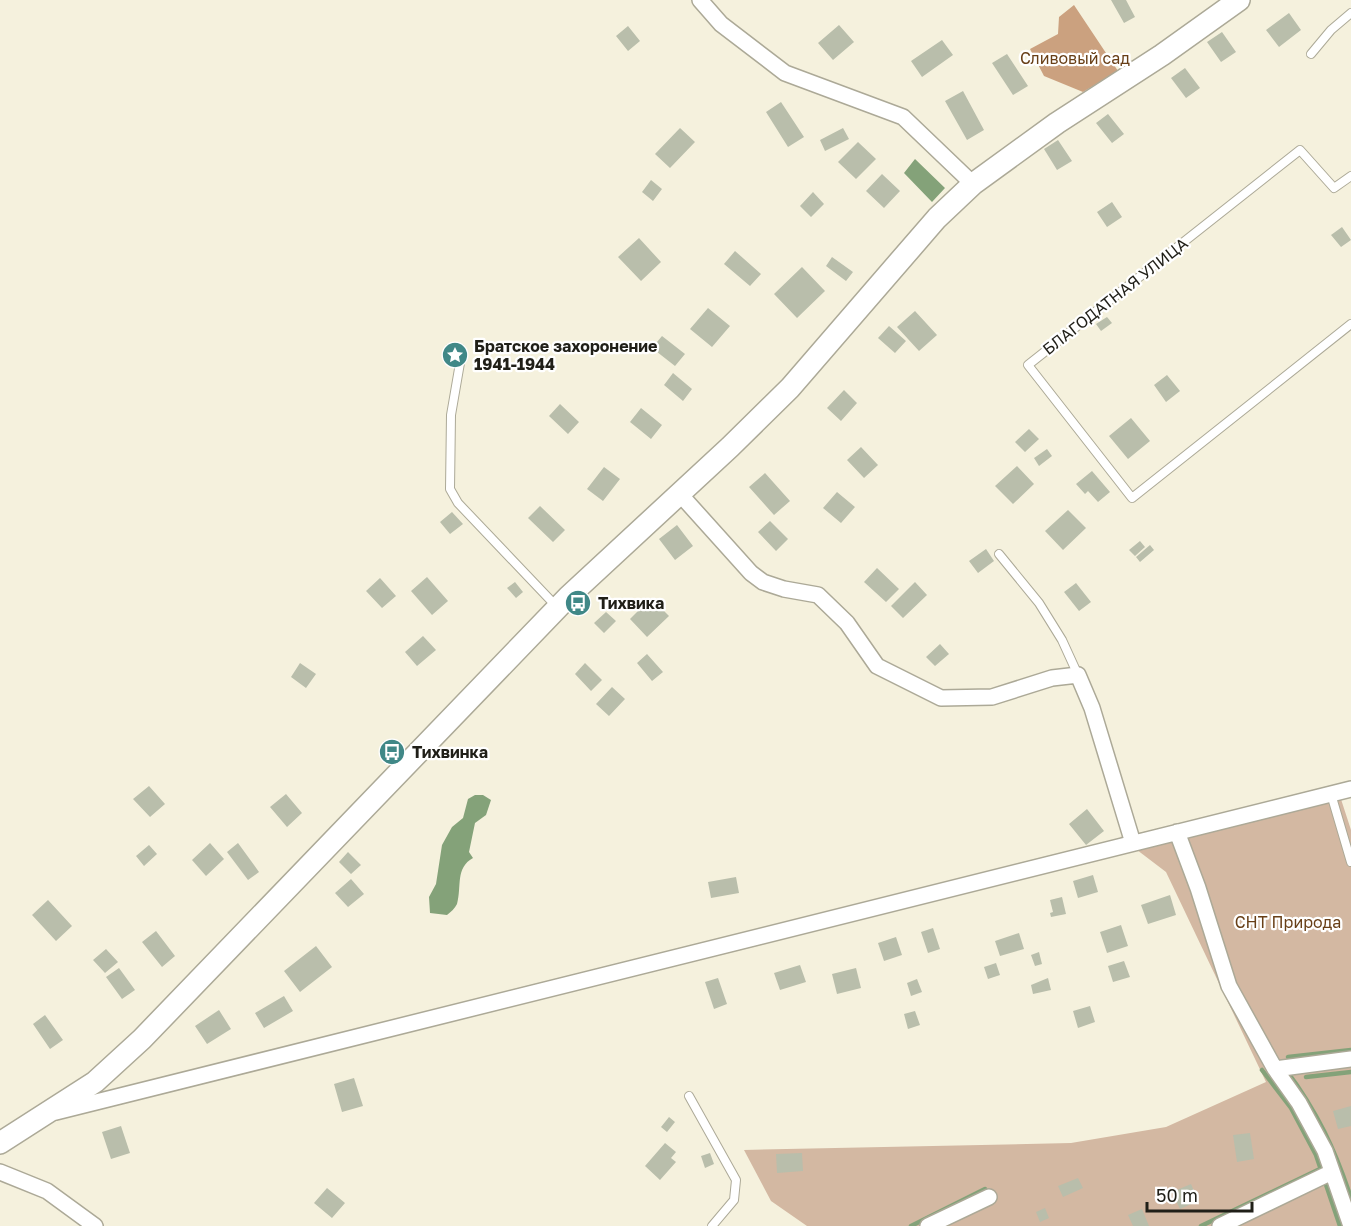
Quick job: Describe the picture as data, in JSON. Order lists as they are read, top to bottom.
{
  "streets": {
    "lane": ["БЛАГОДАТНАЯ УЛИЦА"]
  },
  "parks": ["Сливовый сад", "СНТ Природа"],
  "places": {
    "place": ["Братское захоронение 1941-1944"],
    "bus stop": ["Тихвика", "Тихвинка"]
  },
  "scale_bar": "50 m"
}
